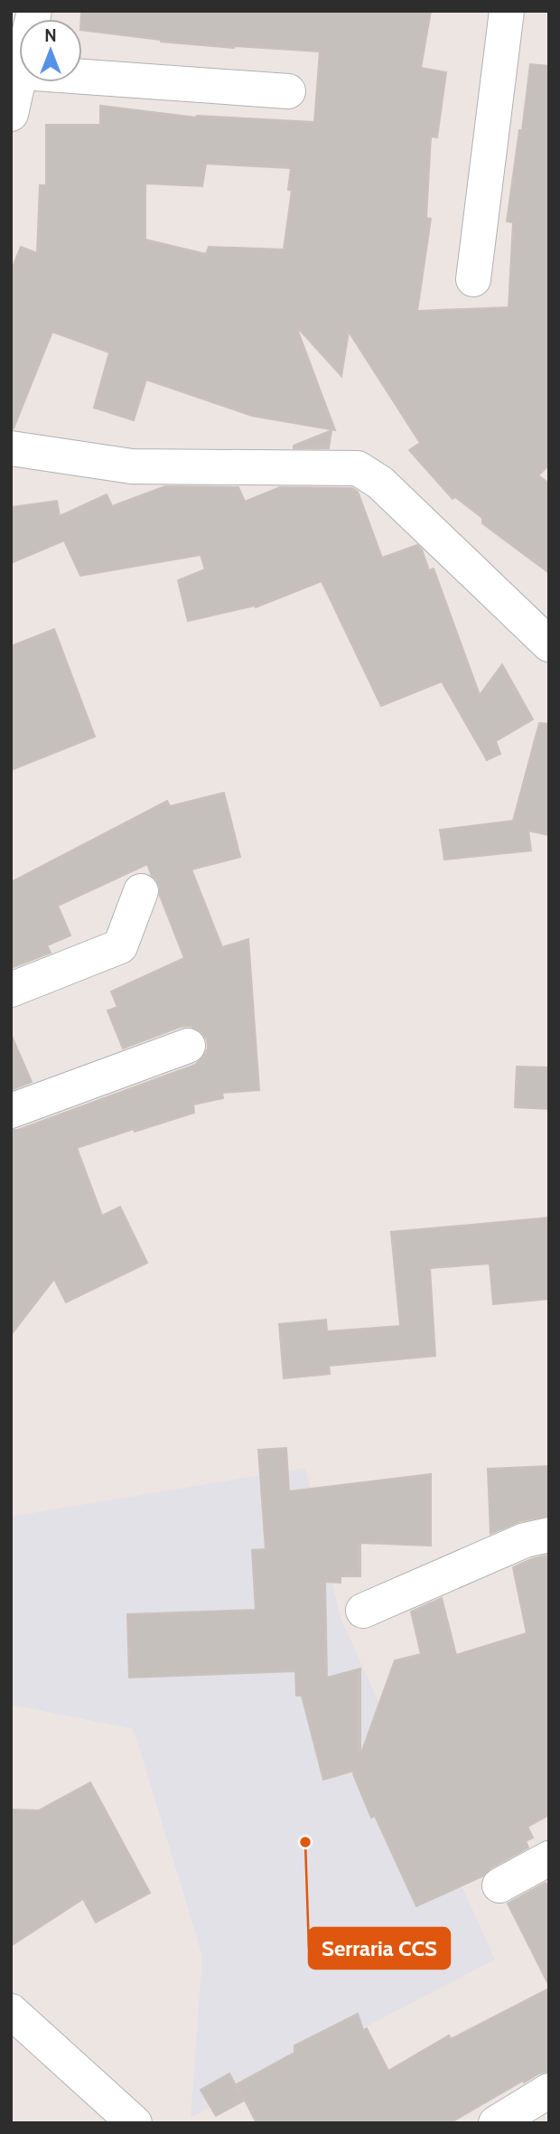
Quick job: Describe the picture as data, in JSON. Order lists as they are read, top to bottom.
{
  "places": ["Serraria CCS"],
  "north": "top"
}
